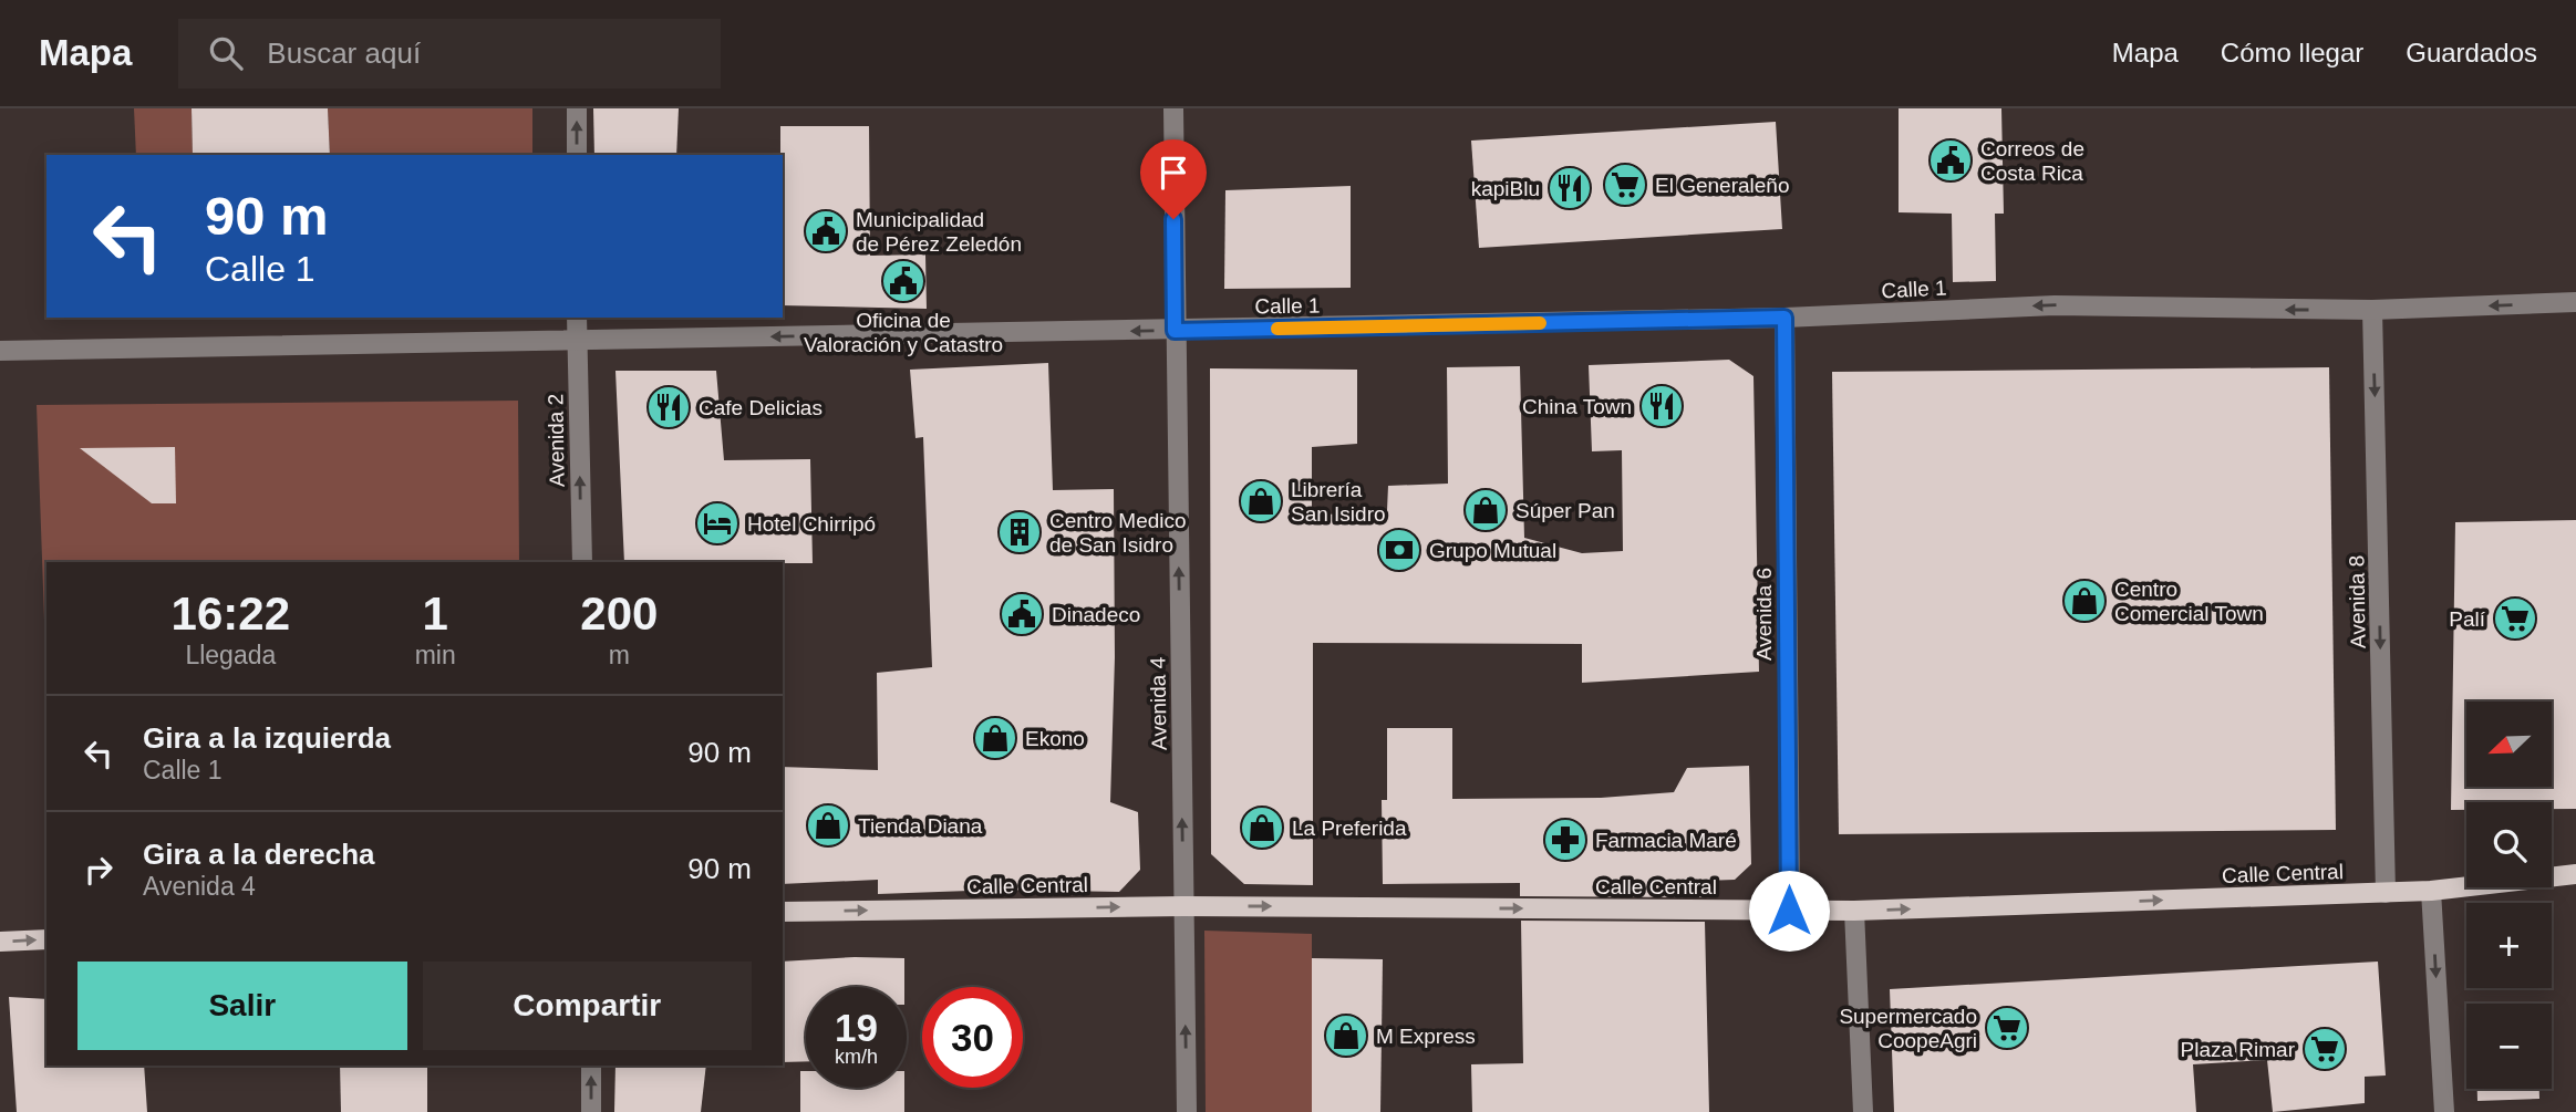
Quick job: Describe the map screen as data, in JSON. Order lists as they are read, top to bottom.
{
  "streets": {
    "main road": ["Calle Central"],
    "street": [
      "Calle 1",
      "Avenida 2",
      "Avenida 8",
      "Avenida 6",
      "Avenida 4"
    ]
  },
  "crossings": [
    ["Calle 1", "Avenida 2"],
    ["Calle 1", "Avenida 8"],
    ["Calle 1", "Avenida 6"],
    ["Calle 1", "Avenida 4"],
    ["Avenida 8", "Calle Central"],
    ["Avenida 6", "Calle Central"],
    ["Avenida 4", "Calle Central"]
  ],
  "one_way": [
    "Calle 1",
    "Avenida 2",
    "Avenida 8",
    "Avenida 4",
    "Calle Central"
  ],
  "places": {
    "public building": [
      "Correos de Costa Rica",
      "Municipalidad de Pérez Zeledón",
      "Oficina de Valoración y Catastro",
      "Dinadeco"
    ],
    "supermarket": [
      "El Generaleño",
      "Palí",
      "Supermercado CoopeAgri",
      "Plaza Rimar"
    ],
    "restaurant": ["kapiBlu", "China Town", "Cafe Delicias"],
    "shop": [
      "Librería San Isidro",
      "Súper Pan",
      "Centro Comercial Town",
      "Ekono",
      "Tienda Diana",
      "La Preferida",
      "M Express"
    ],
    "hotel": ["Hotel Chirripó"],
    "building": ["Centro Medico de San Isidro"],
    "bank": ["Grupo Mutual"],
    "pharmacy": ["Farmacia Maré"]
  },
  "north": "bottom left",
  "page": {
    "header": "Mapa",
    "search": "Buscar aquí",
    "nav": ["Mapa", "Cómo llegar", "Guardados"],
    "turn": ["90 m", "Calle 1"],
    "eta": [
      "16:22",
      "Llegada",
      "1",
      "min",
      "200",
      "m"
    ],
    "list": [
      {
        "name": "Gira a la izquierda",
        "note": "Calle 1",
        "value": "90 m"
      },
      {
        "name": "Gira a la derecha",
        "note": "Avenida 4",
        "value": "90 m"
      }
    ],
    "map_buttons": ["+", "−"],
    "buttons": ["Salir", "Compartir"],
    "speed": "19 km/h",
    "limit": "30"
  }
}
